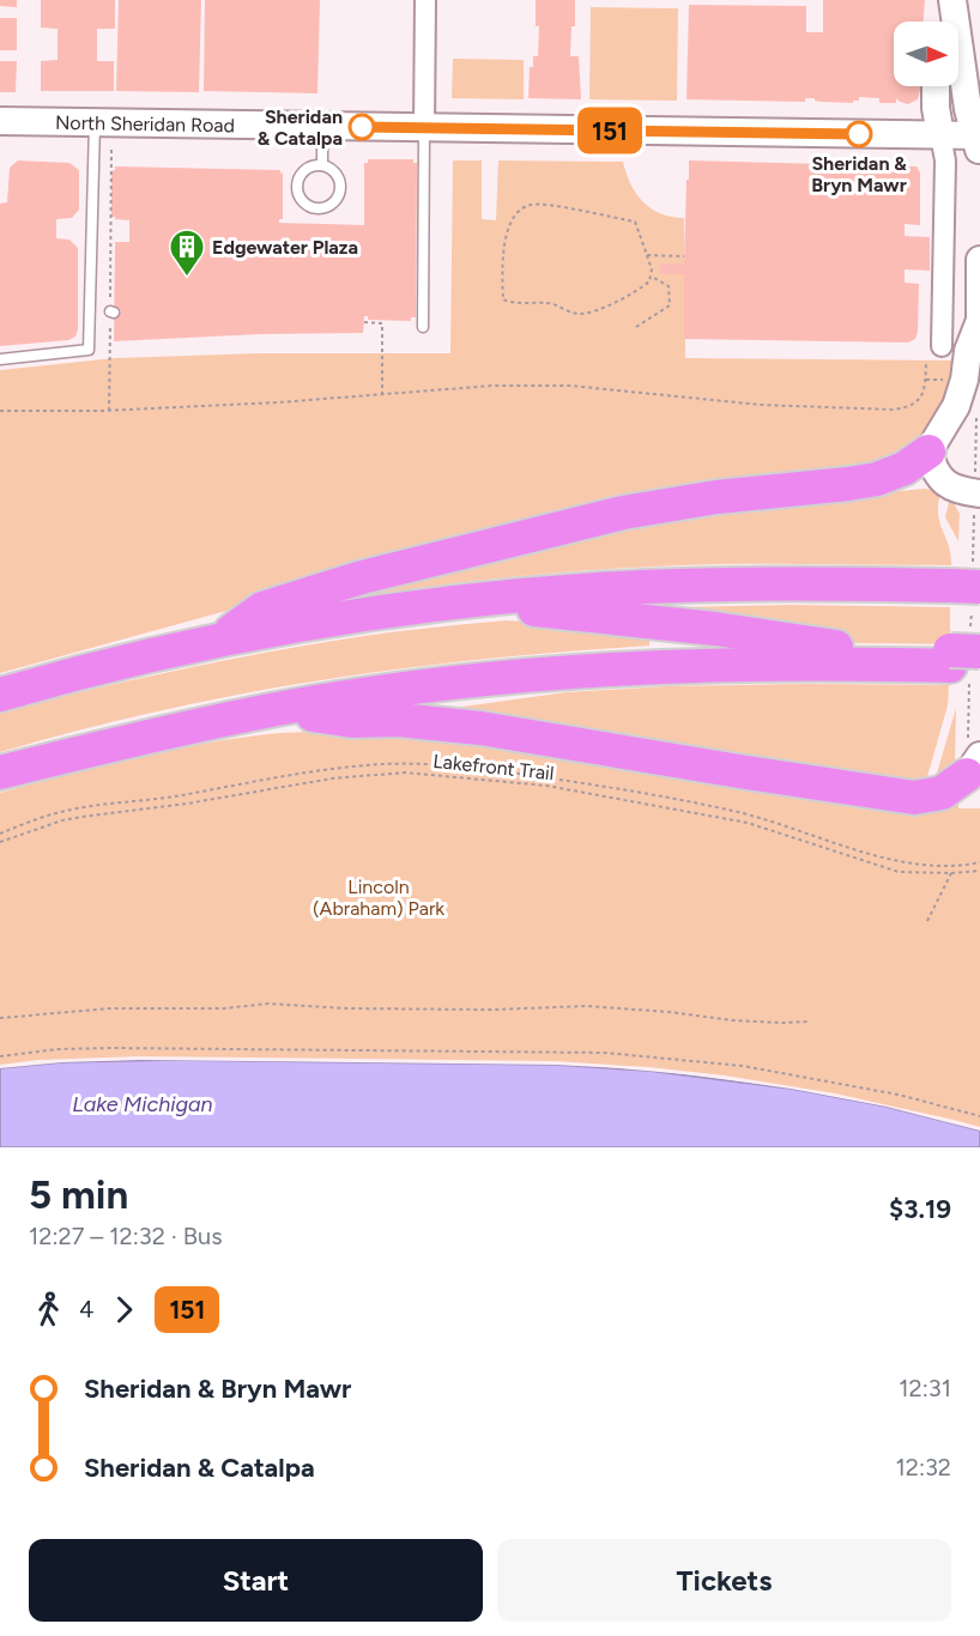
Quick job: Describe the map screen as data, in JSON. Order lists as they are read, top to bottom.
{
  "streets": {
    "main road": ["North Sheridan Road"],
    "path": ["Lakefront Trail"]
  },
  "water": ["Lake Michigan"],
  "parks": ["Lincoln (Abraham) Park"],
  "places": {
    "other": ["Sheridan & Catalpa", "Sheridan & Bryn Mawr"],
    "building": ["Edgewater Plaza"]
  },
  "lines": ["bus line 151"],
  "north": "right",
  "page": {
    "on_map": "151",
    "heading": ["5 min", "12:27 – 12:32 · Bus", "$3.19"],
    "legs": ["4", "151"],
    "list": [
      {
        "name": "Sheridan & Bryn Mawr",
        "value": "12:31"
      },
      {
        "name": "Sheridan & Catalpa",
        "value": "12:32"
      }
    ],
    "buttons": ["Start", "Tickets"]
  }
}
